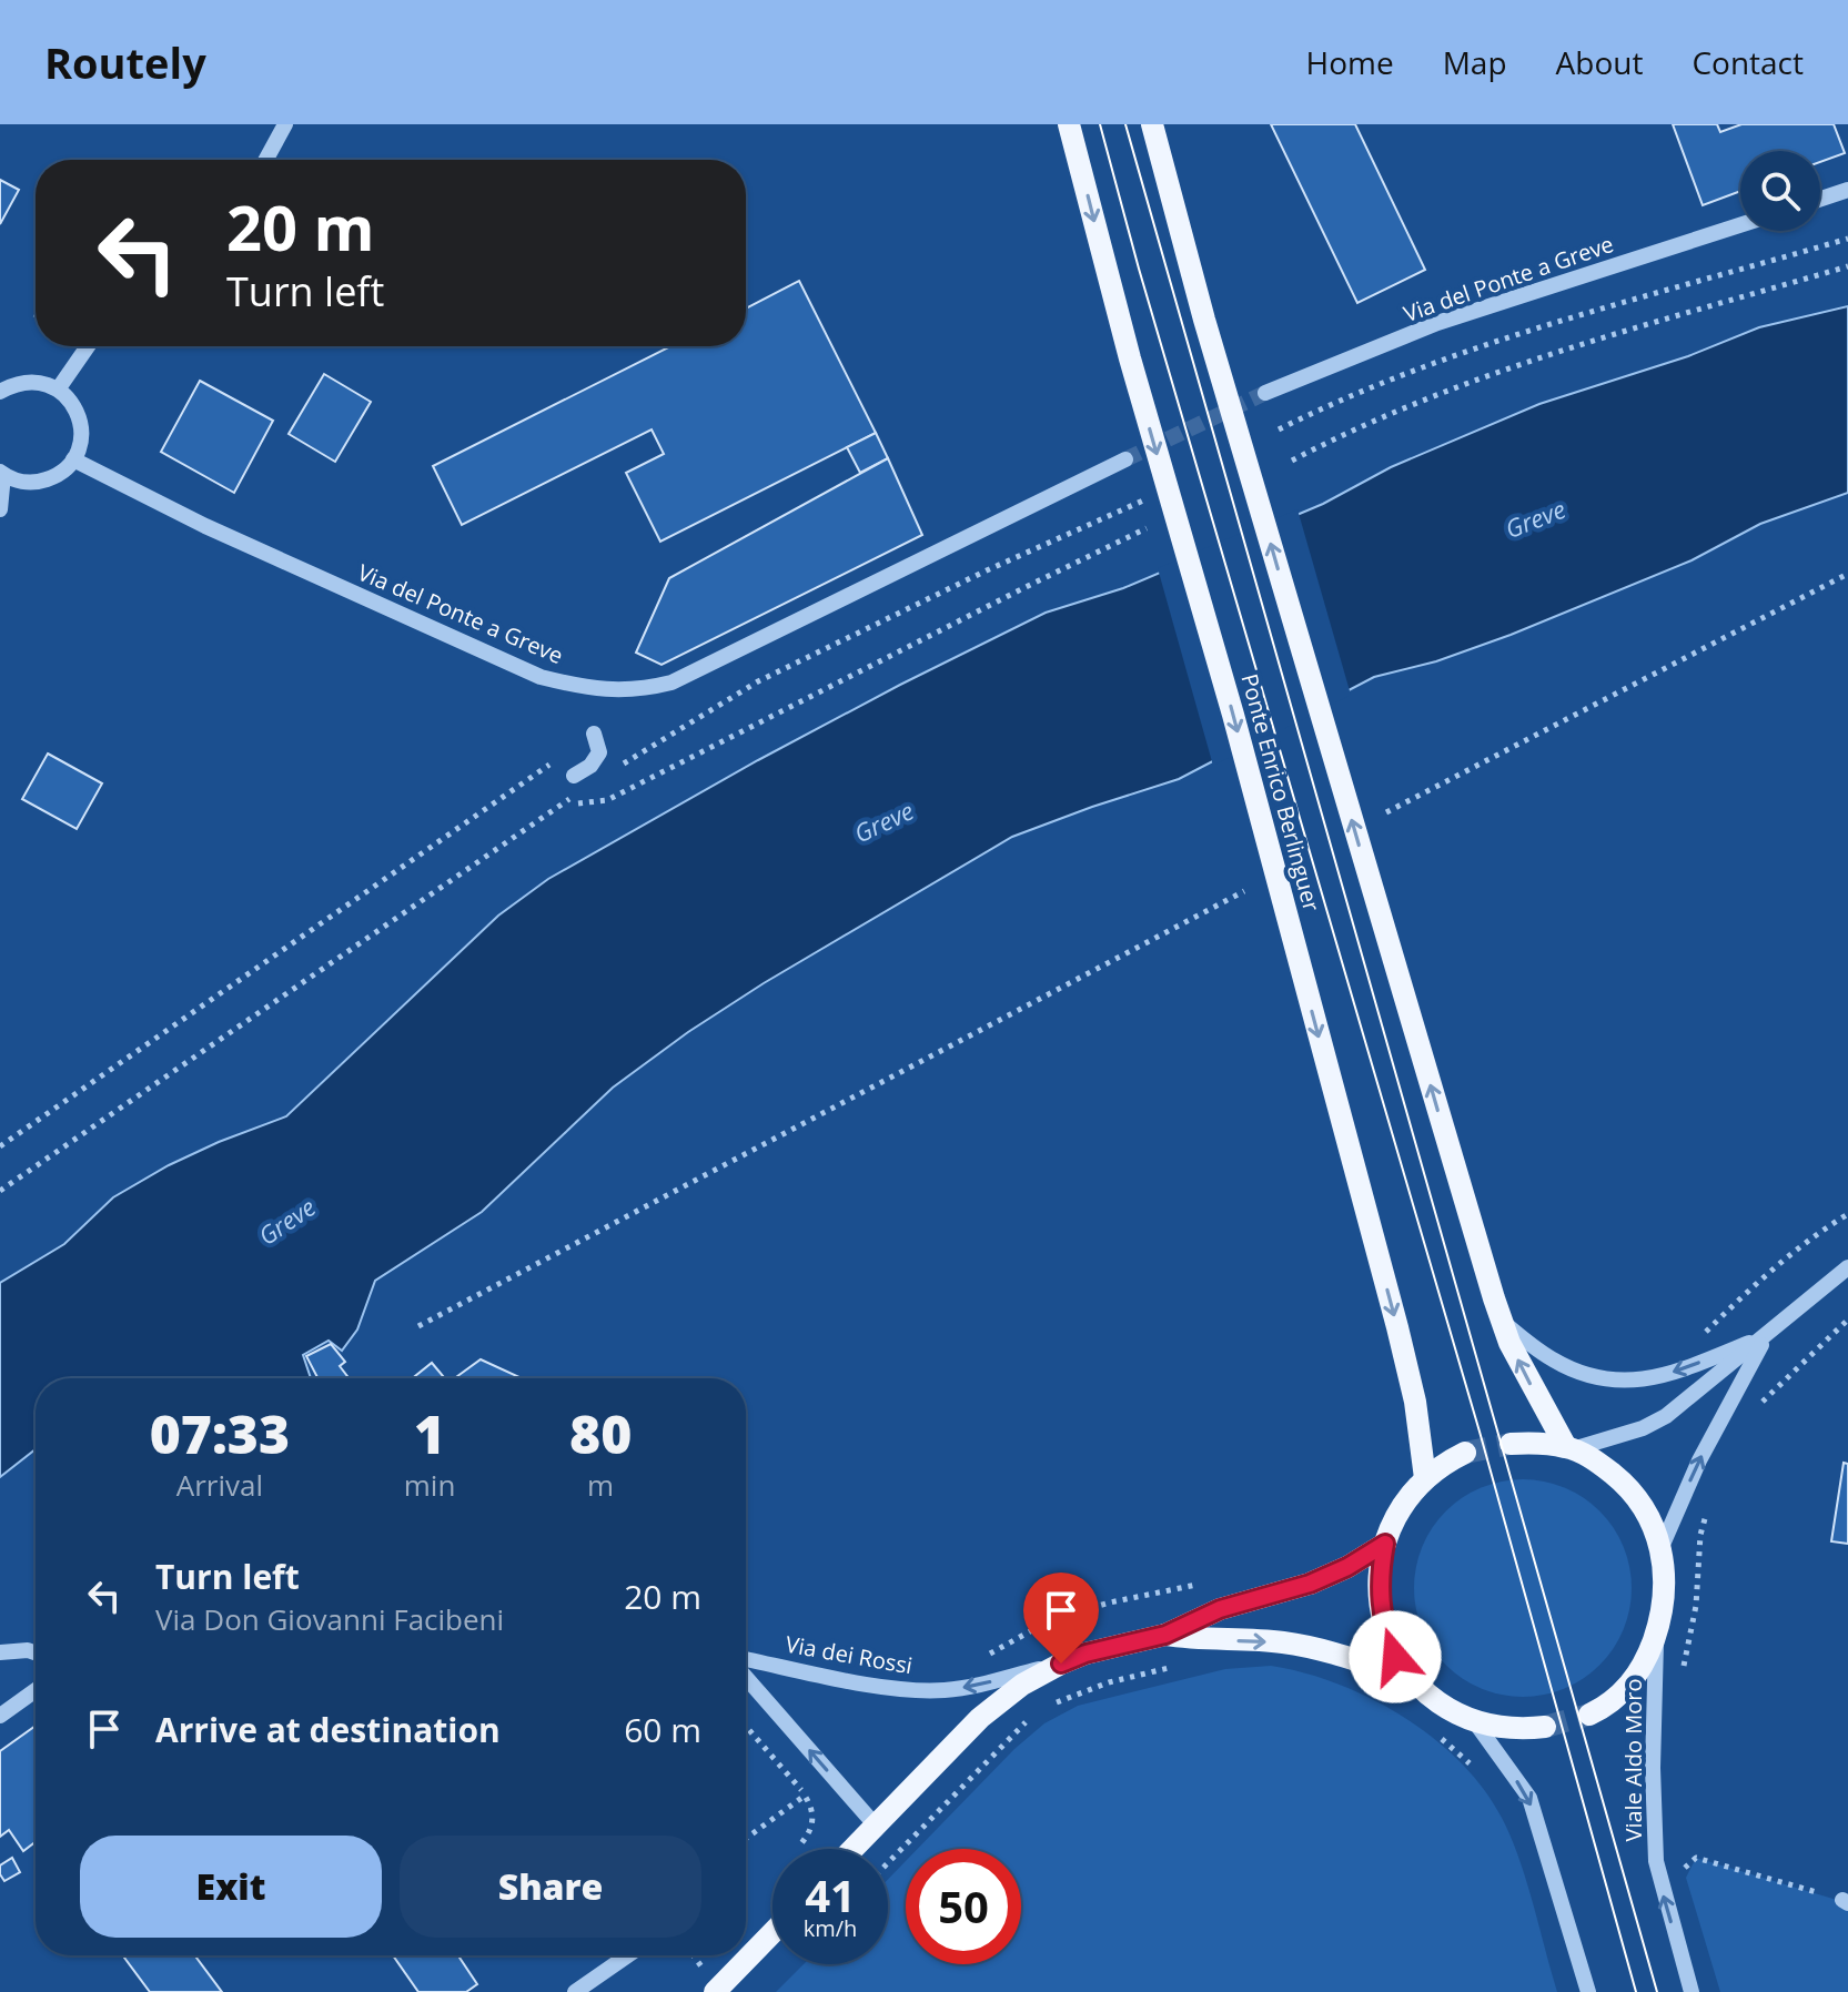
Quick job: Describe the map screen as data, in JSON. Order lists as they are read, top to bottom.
{
  "streets": {
    "main road": ["Ponte Enrico Berlinguer"],
    "street": ["Via del Ponte a Greve", "Via dei Rossi", "Viale Aldo Moro"]
  },
  "one_way": ["Via dei Rossi"],
  "water": ["Greve"],
  "page": {
    "header": "Routely",
    "nav": [
      "Home",
      "Map",
      "About",
      "Contact"
    ],
    "turn": ["20 m", "Turn left"],
    "eta": [
      "07:33",
      "Arrival",
      "1",
      "min",
      "80",
      "m"
    ],
    "list": [
      {
        "name": "Turn left",
        "note": "Via Don Giovanni Facibeni",
        "value": "20 m"
      },
      {
        "name": "Arrive at destination",
        "value": "60 m"
      }
    ],
    "buttons": ["Exit", "Share"],
    "speed": "41 km/h",
    "limit": "50"
  }
}
